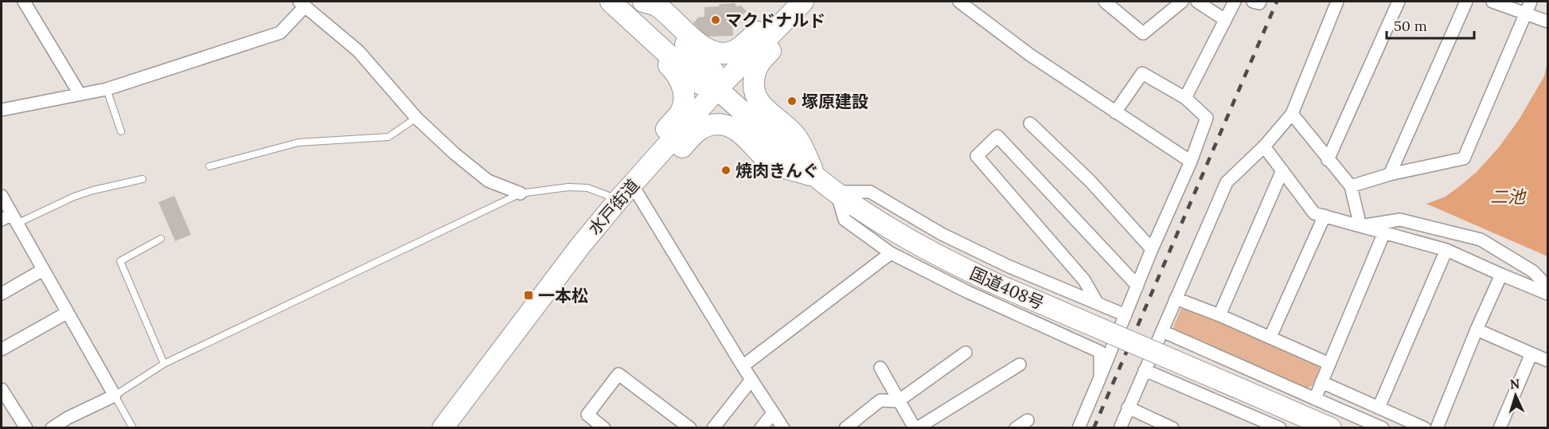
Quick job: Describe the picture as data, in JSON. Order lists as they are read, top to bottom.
{
  "streets": {
    "highway": ["水戸街道", "国道408号"]
  },
  "crossings": [
    ["水戸街道", "国道408号"]
  ],
  "water": ["二池"],
  "places": {
    "other": ["マクドナルド", "塚原建設", "焼肉きんぐ"],
    "transit": ["一本松"]
  },
  "scale_bar": "50 m",
  "north": "top"
}
